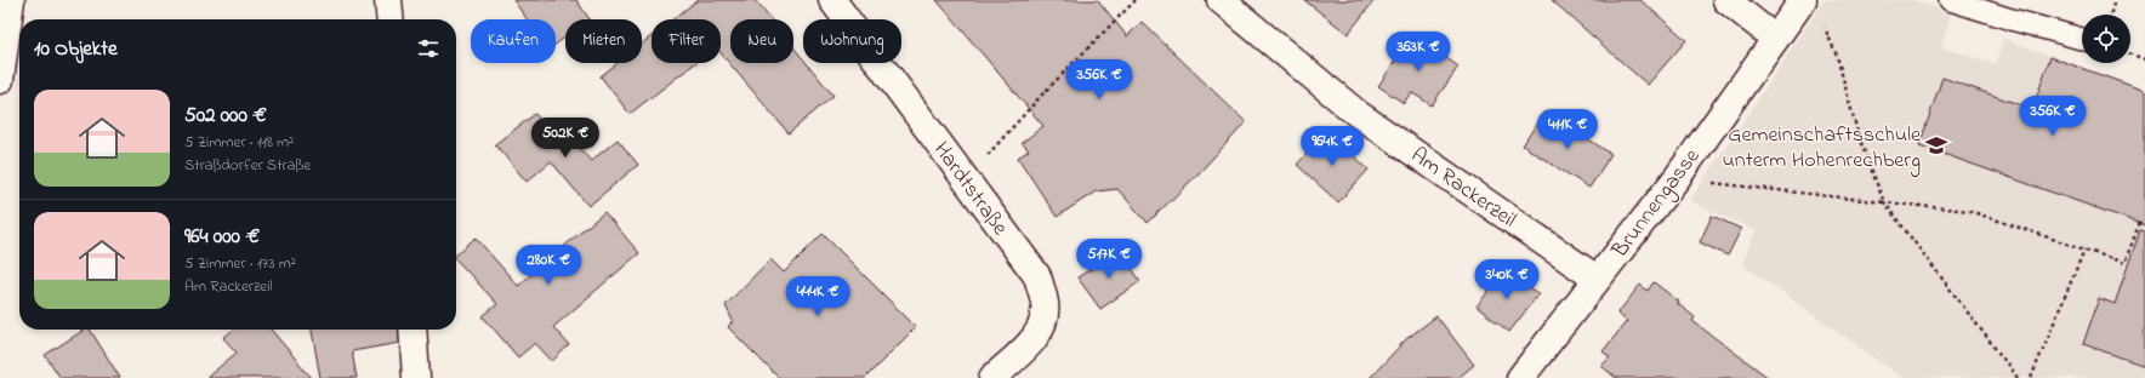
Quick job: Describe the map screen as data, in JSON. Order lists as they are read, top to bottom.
{
  "streets": {
    "street": ["Am Rackerzeil", "Hardtstraße", "Brunnengasse"]
  },
  "crossings": [
    ["Am Rackerzeil", "Brunnengasse"]
  ],
  "places": {
    "school or university": ["Gemeinschaftsschule unterm Hohenrechberg"]
  },
  "page": {
    "chip": [
      "Kaufen",
      "Mieten",
      "Filter",
      "Neu",
      "Wohnung"
    ],
    "heading": "10 Objekte",
    "price": [
      "363K €",
      "356K €",
      "356K €",
      "411K €",
      "502K €",
      "964K €",
      "517K €",
      "280K €",
      "340K €",
      "444K €"
    ],
    "list": [
      {
        "name": "502 000 €",
        "note": "5 Zimmer · 118 m² · Straßdorfer Straße"
      },
      {
        "name": "964 000 €",
        "note": "5 Zimmer · 173 m² · Am Rackerzeil"
      }
    ]
  }
}
